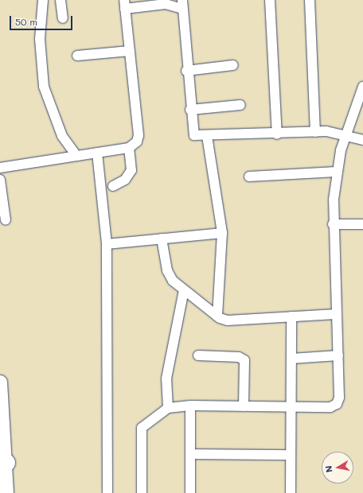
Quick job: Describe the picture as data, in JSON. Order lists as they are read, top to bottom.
{
  "scale_bar": "50 m",
  "north": "left"
}
